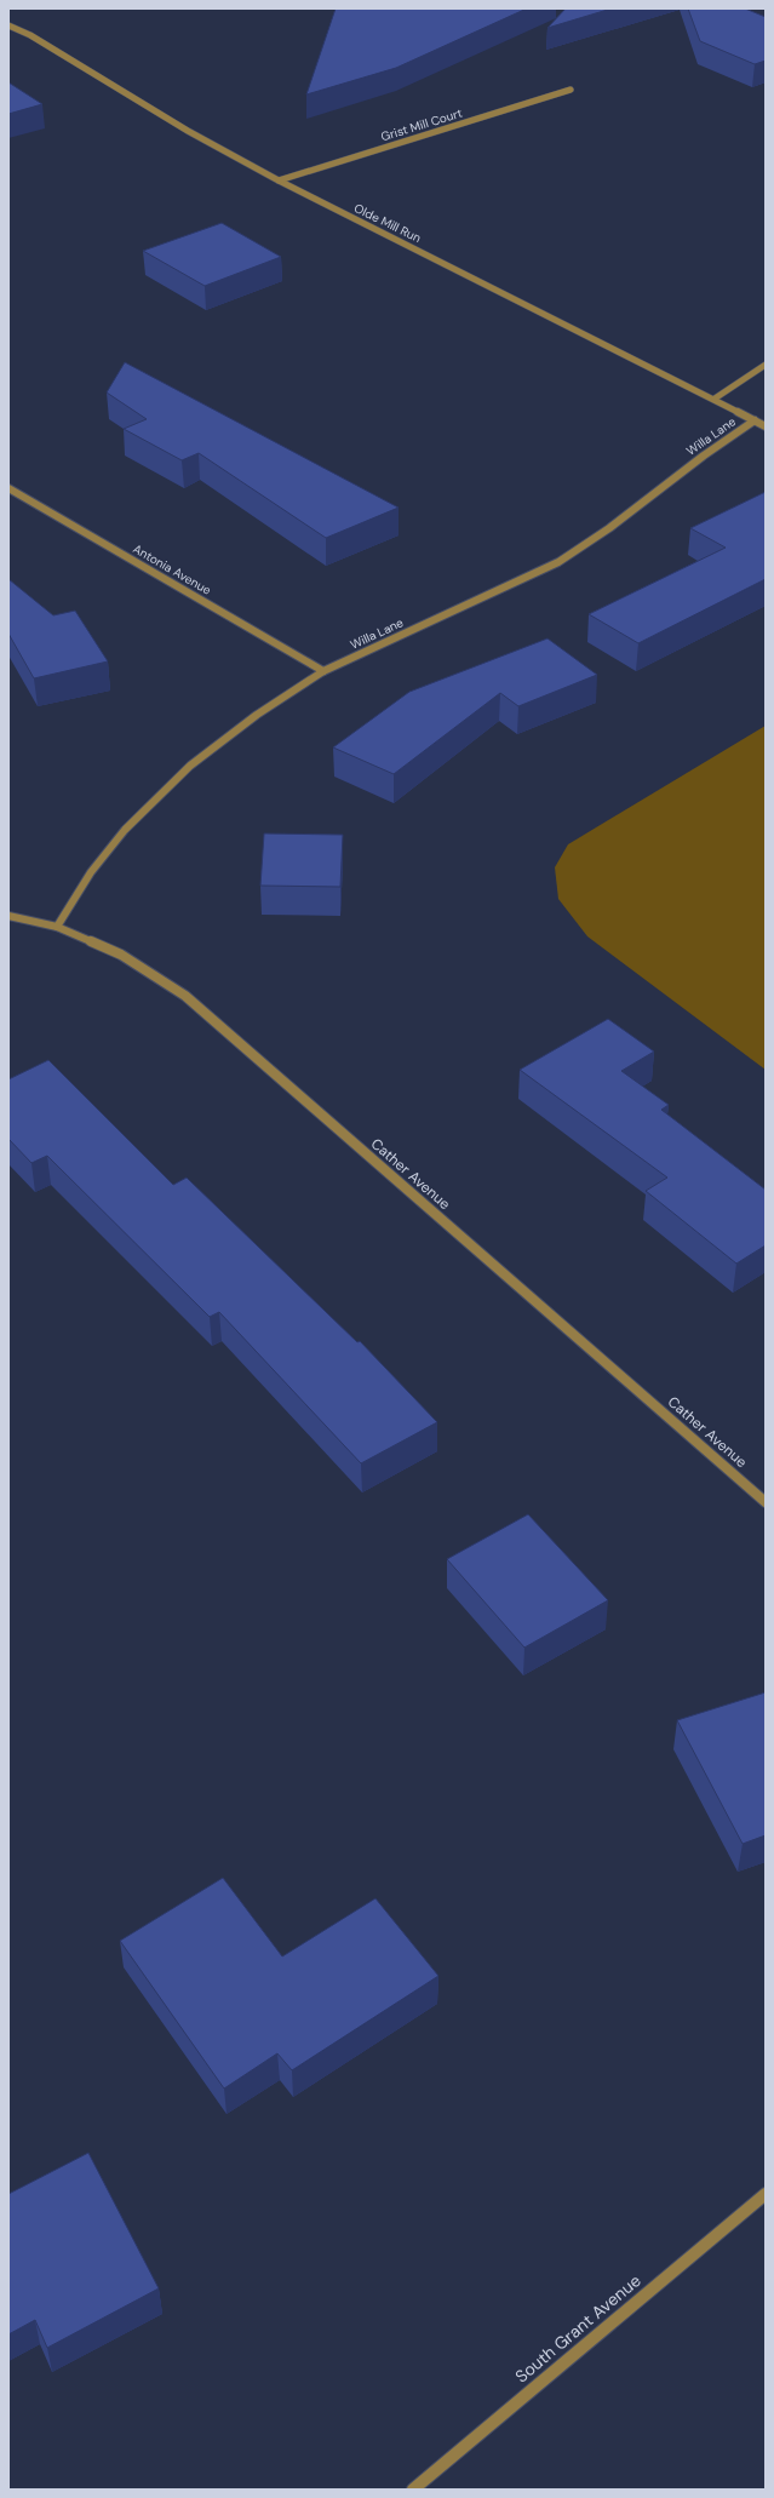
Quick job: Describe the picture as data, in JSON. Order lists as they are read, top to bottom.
{
  "streets": {
    "street": [
      "Grist Mill Court",
      "Olde Mill Run",
      "Willa Lane",
      "Antonia Avenue",
      "Cather Avenue",
      "South Grant Avenue"
    ]
  },
  "crossings": [
    ["Grist Mill Court", "Olde Mill Run"],
    ["Olde Mill Run", "Willa Lane"],
    ["Willa Lane", "Antonia Avenue"],
    ["Willa Lane", "Cather Avenue"]
  ]
}
